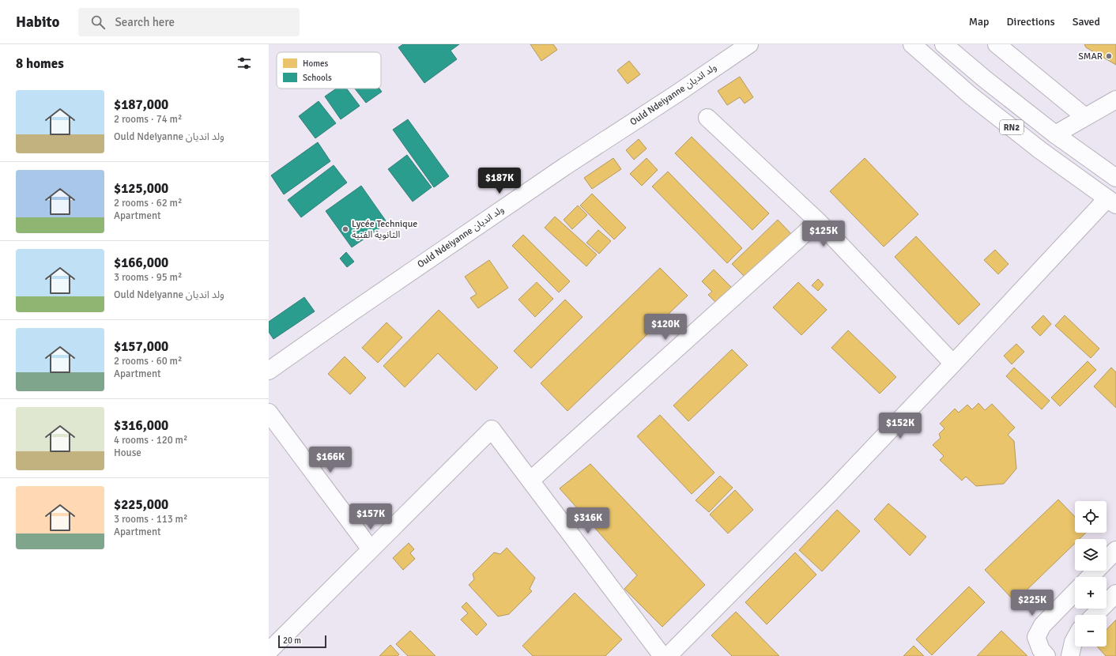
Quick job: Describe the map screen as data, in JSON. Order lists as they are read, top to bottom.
{
  "streets": {
    "main road": ["Ould Ndeiyanne ولد انديان", "RN2"]
  },
  "places": ["SMAR", "Lycée Technique الثانوية الفنية"],
  "legend": ["Homes", "Schools"],
  "scale_bar": "20 m",
  "page": {
    "header": "Habito",
    "search": "Search here",
    "nav": ["Map", "Directions", "Saved"],
    "heading": "8 homes",
    "list": [
      {
        "name": "$187,000",
        "note": "2 rooms · 74 m² · Ould Ndeiyanne ولد انديان"
      },
      {
        "name": "$125,000",
        "note": "2 rooms · 62 m² · Apartment"
      },
      {
        "name": "$166,000",
        "note": "3 rooms · 95 m² · Ould Ndeiyanne ولد انديان"
      },
      {
        "name": "$157,000",
        "note": "2 rooms · 60 m² · Apartment"
      },
      {
        "name": "$316,000",
        "note": "4 rooms · 120 m² · House"
      },
      {
        "name": "$225,000",
        "note": "3 rooms · 113 m² · Apartment"
      }
    ],
    "price": [
      "$187K",
      "$125K",
      "$120K",
      "$152K",
      "$166K",
      "$157K",
      "$316K",
      "$225K"
    ],
    "map_buttons": ["+", "−"],
    "scale": "20 m"
  }
}
